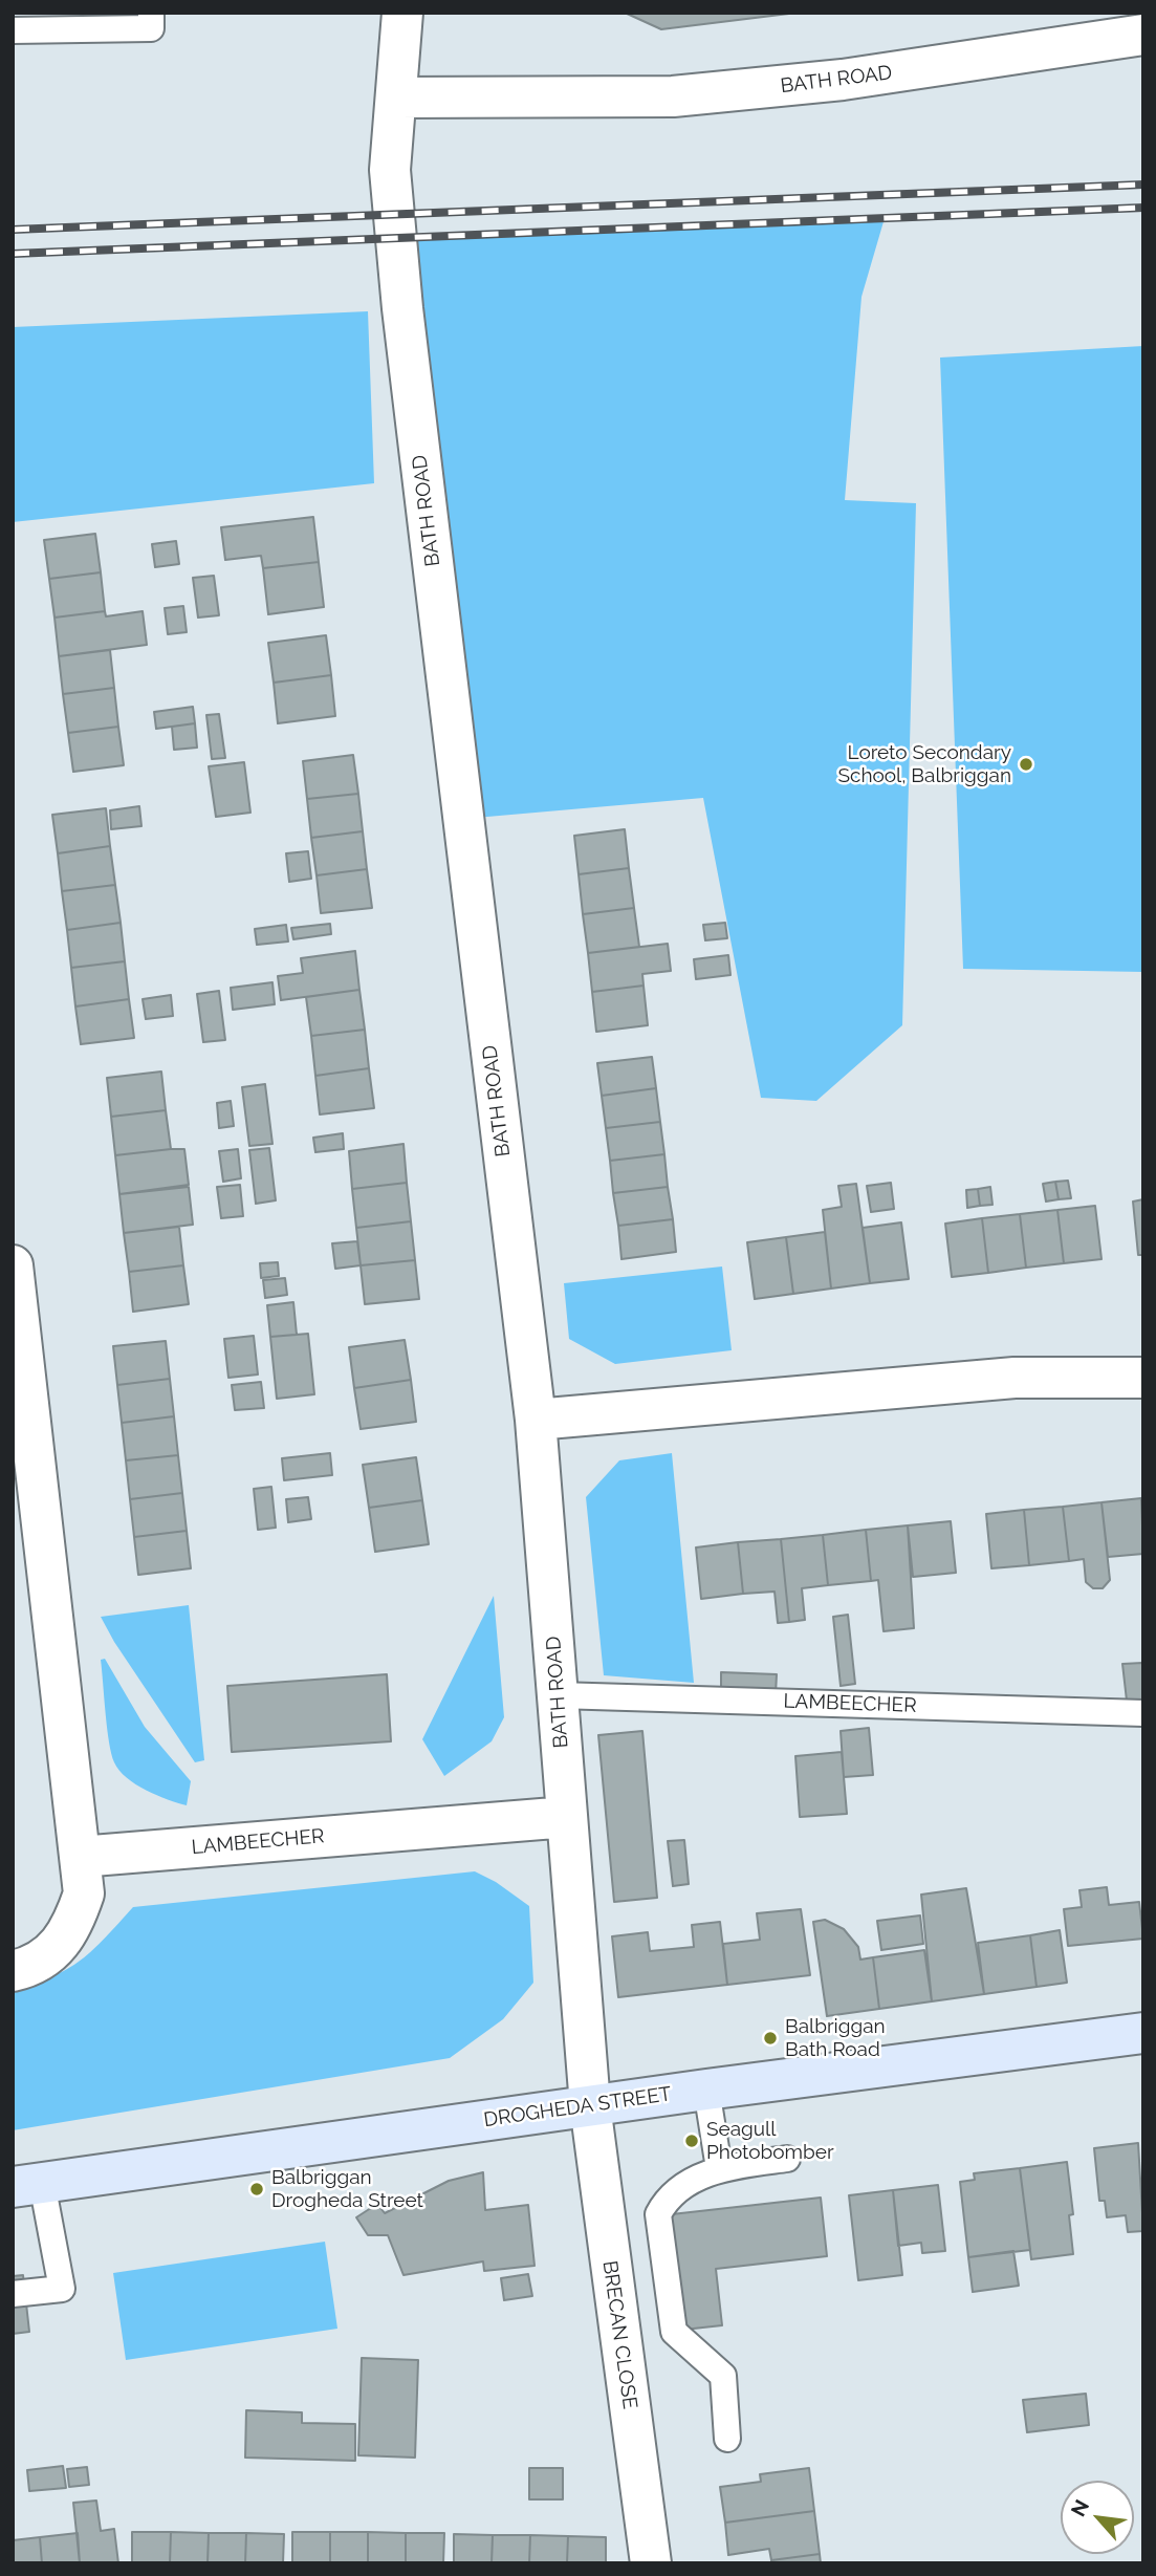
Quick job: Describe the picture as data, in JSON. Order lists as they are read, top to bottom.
{
  "streets": {
    "main road": ["DROGHEDA STREET"],
    "street": ["BATH ROAD", "LAMBEECHER", "BRECAN CLOSE"]
  },
  "crossings": [
    ["BATH ROAD", "LAMBEECHER"],
    ["BATH ROAD", "DROGHEDA STREET"],
    ["BATH ROAD", "BRECAN CLOSE"],
    ["DROGHEDA STREET", "BRECAN CLOSE"]
  ],
  "places": [
    "Loreto Secondary School, Balbriggan",
    "Balbriggan Bath Road",
    "Seagull Photobomber",
    "Balbriggan Drogheda Street"
  ],
  "north": "top left"
}
